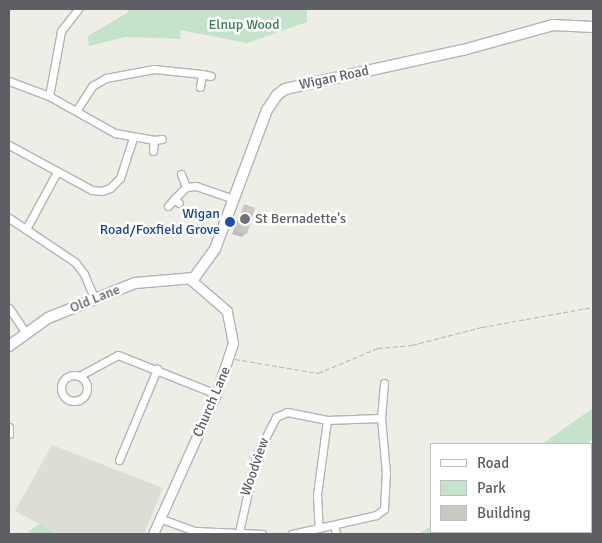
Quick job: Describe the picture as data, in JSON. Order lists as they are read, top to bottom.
{
  "streets": {
    "main road": ["Wigan Road", "Old Lane"],
    "street": ["Church Lane", "Woodview"]
  },
  "crossings": [
    ["Wigan Road", "Old Lane"],
    ["Wigan Road", "Church Lane"],
    ["Old Lane", "Church Lane"]
  ],
  "parks": ["Elnup Wood"],
  "places": ["St Bernadette's", "Wigan Road/Foxfield Grove"],
  "legend": ["Road", "Park", "Building"]
}
